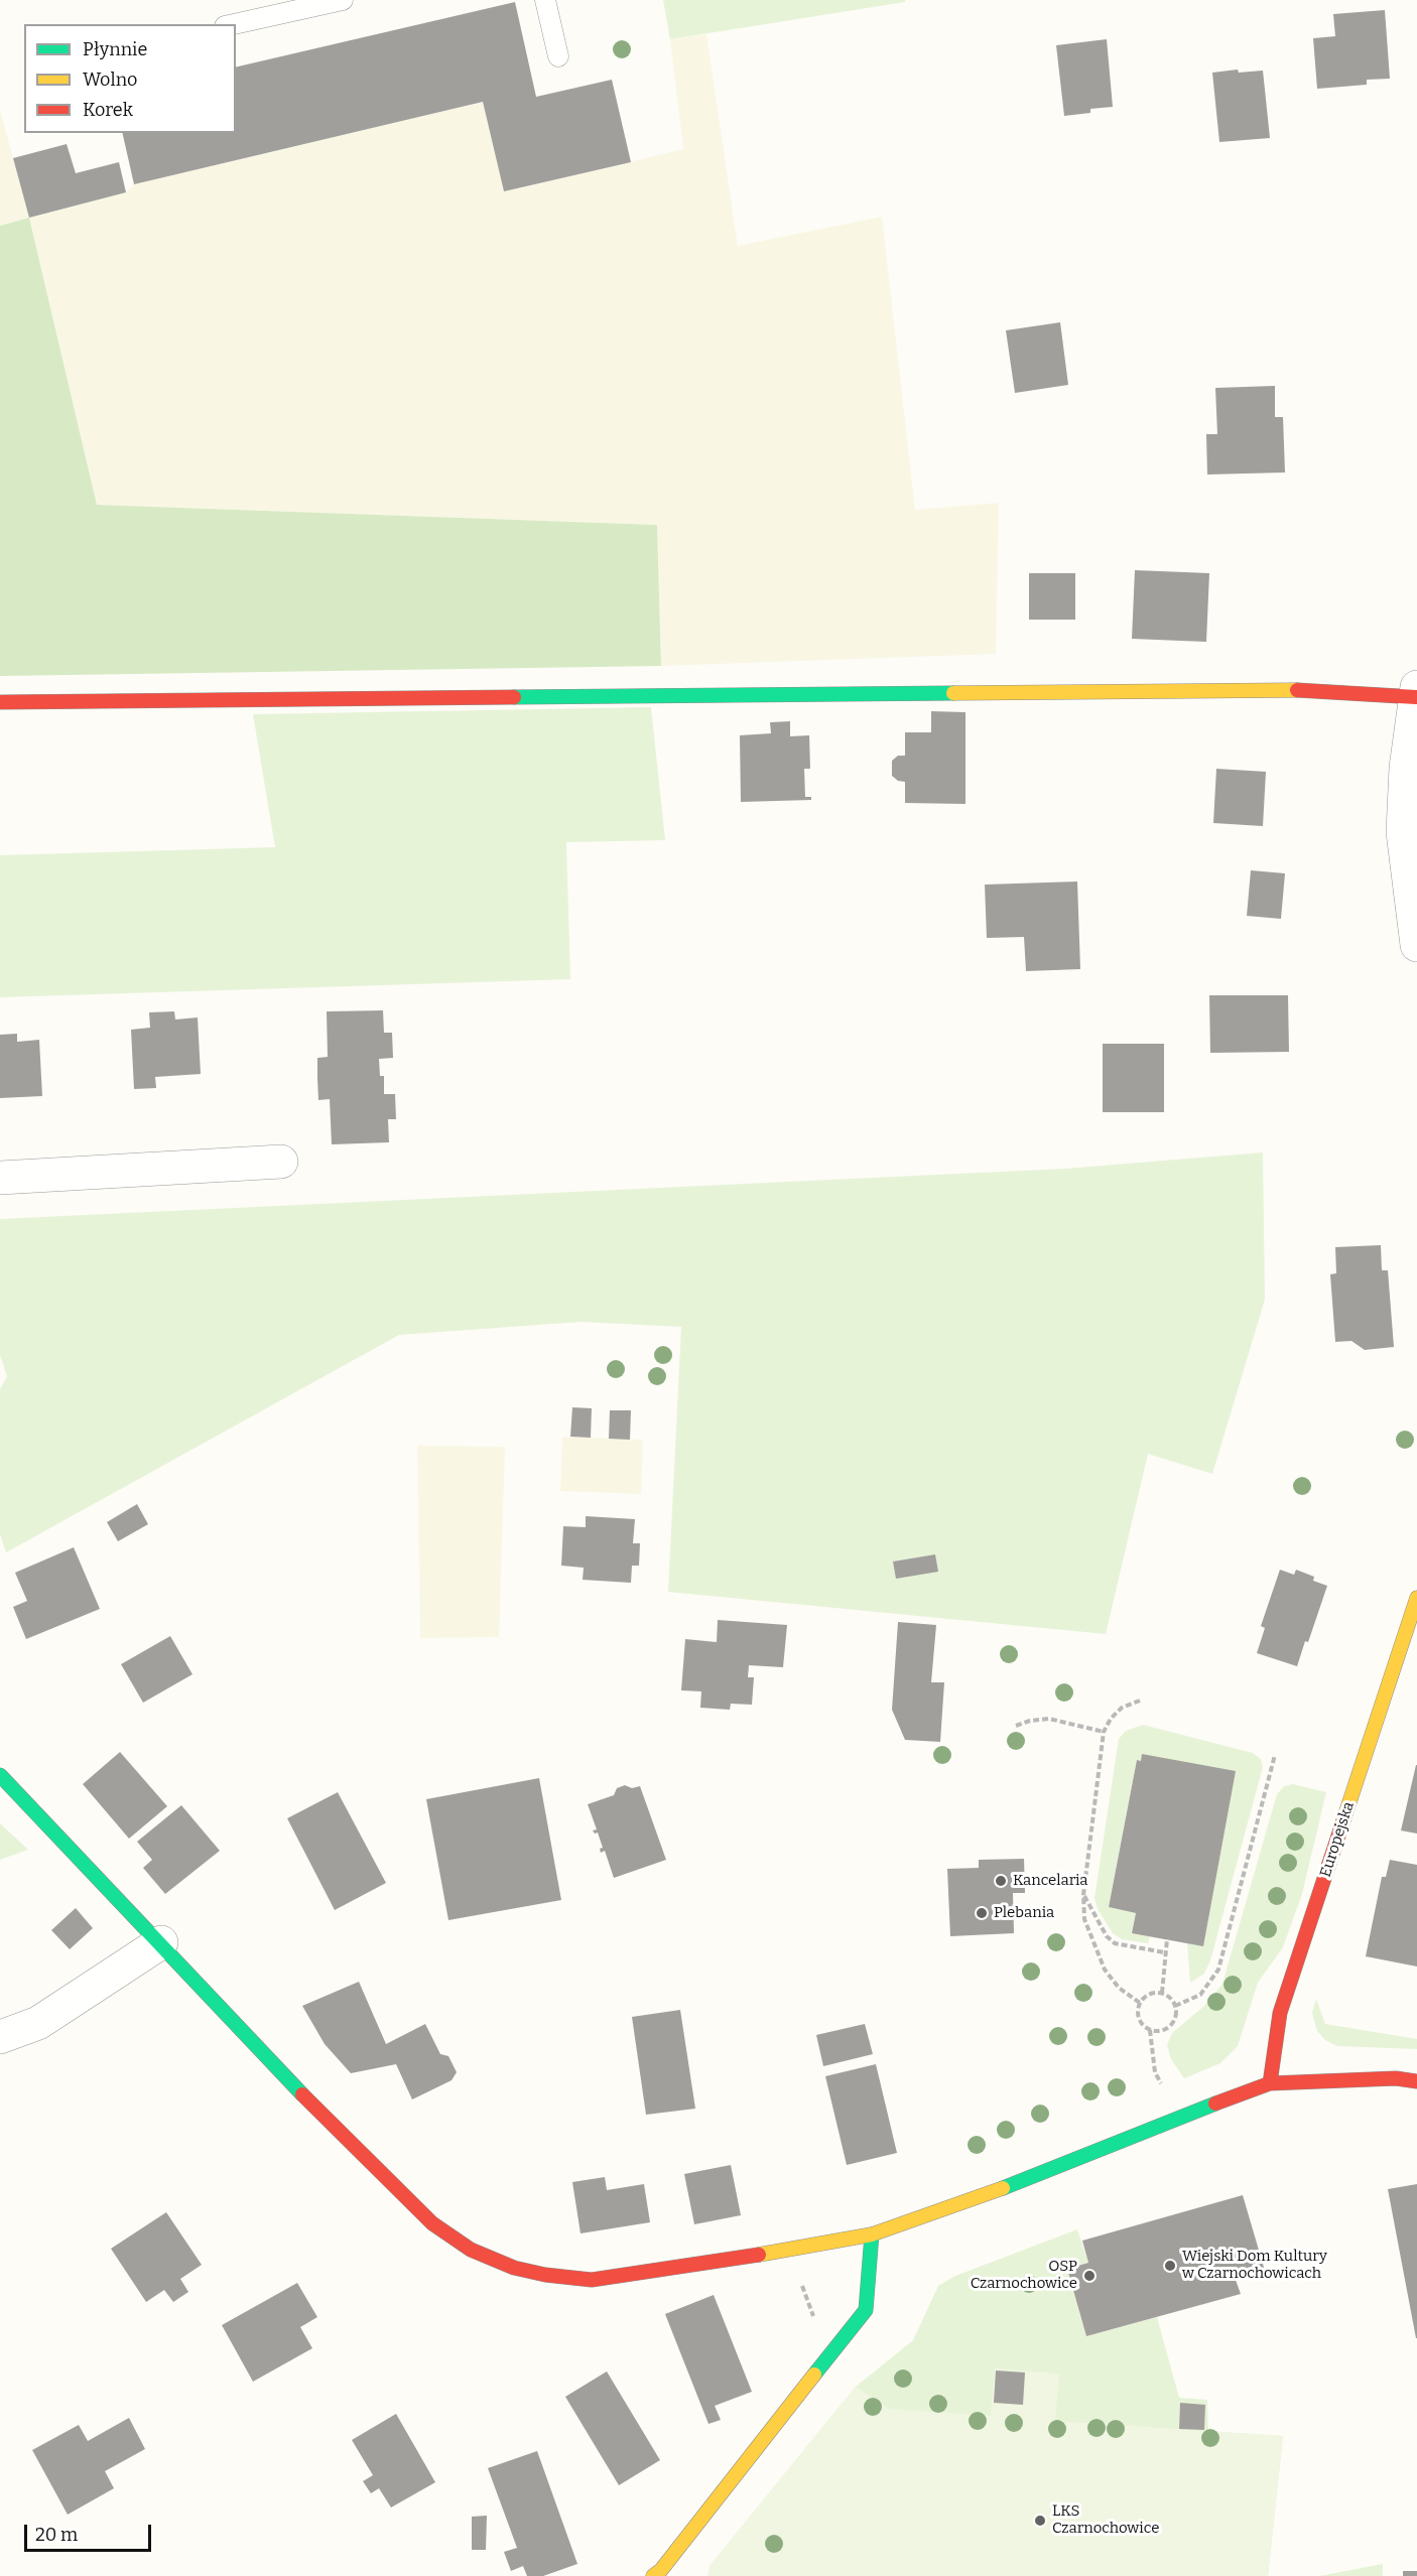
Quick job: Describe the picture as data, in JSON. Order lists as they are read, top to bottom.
{
  "streets": {
    "street": ["Europejska"]
  },
  "places": [
    "Kancelaria",
    "Plebania",
    "Wiejski Dom Kultury w Czarnochowicach",
    "OSP Czarnochowice",
    "LKS Czarnochowice"
  ],
  "legend": ["Płynnie", "Wolno", "Korek"],
  "scale_bar": "20 m"
}
